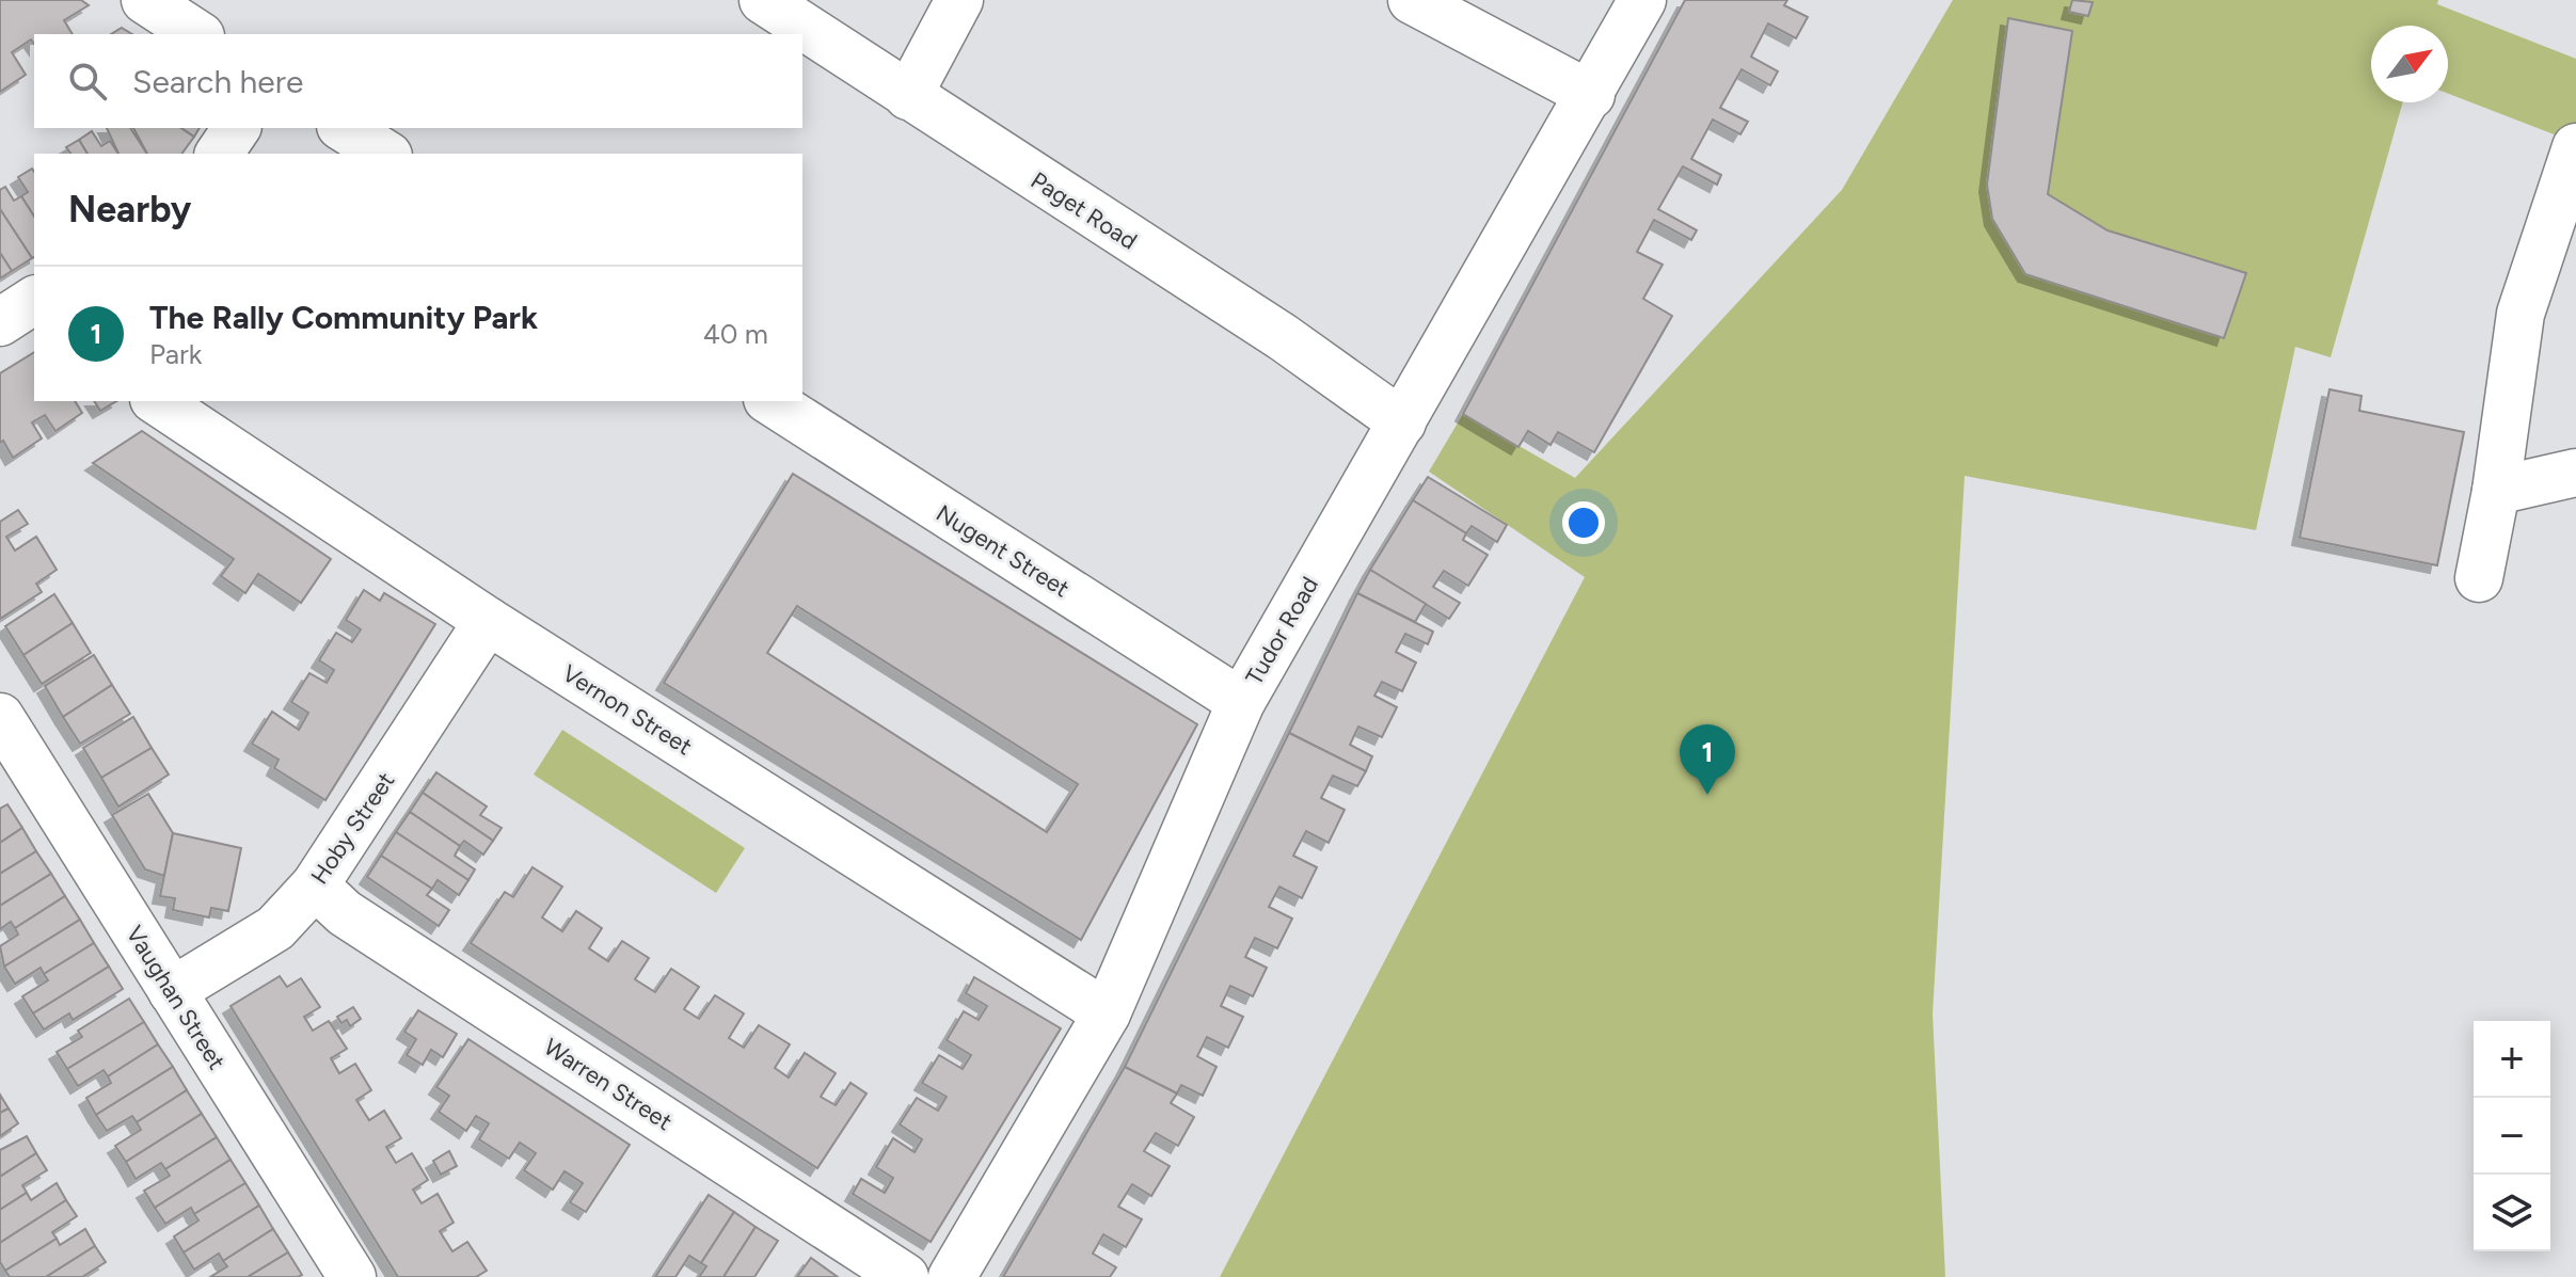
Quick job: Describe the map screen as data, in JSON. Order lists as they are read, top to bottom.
{
  "streets": {
    "street": [
      "Paget Road",
      "Nugent Street",
      "Tudor Road",
      "Vernon Street",
      "Hoby Street",
      "Vaughan Street",
      "Warren Street"
    ]
  },
  "crossings": [
    ["Paget Road", "Tudor Road"],
    ["Nugent Street", "Tudor Road"],
    ["Tudor Road", "Vernon Street"],
    ["Vernon Street", "Hoby Street"],
    ["Hoby Street", "Vaughan Street"],
    ["Hoby Street", "Warren Street"]
  ],
  "north": "top right",
  "page": {
    "search": "Search here",
    "heading": "Nearby",
    "list": [
      {
        "mark": "1",
        "name": "The Rally Community Park",
        "note": "Park",
        "value": "40 m"
      }
    ],
    "pins": "1",
    "map_buttons": ["+", "−"]
  }
}
